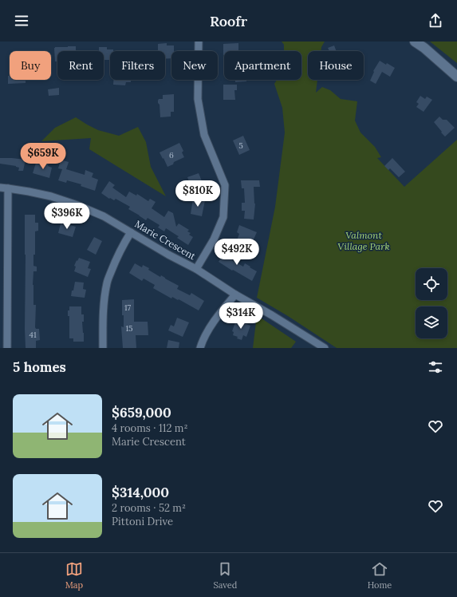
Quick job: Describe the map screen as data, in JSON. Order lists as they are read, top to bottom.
{
  "streets": {
    "street": ["Marie Crescent"]
  },
  "parks": ["Valmont Village Park"],
  "house_numbers": [
    "5",
    "6",
    "17",
    "15",
    "41"
  ],
  "page": {
    "header": "Roofr",
    "chip": [
      "Buy",
      "Rent",
      "Filters",
      "New",
      "Apartment",
      "House"
    ],
    "price": [
      "$659K",
      "$810K",
      "$396K",
      "$492K",
      "$314K"
    ],
    "heading": "5 homes",
    "list": [
      {
        "name": "$659,000",
        "note": "4 rooms · 112 m² · Marie Crescent"
      },
      {
        "name": "$314,000",
        "note": "2 rooms · 52 m² · Pittoni Drive"
      }
    ],
    "tabs": ["Map", "Saved", "Home"]
  }
}
